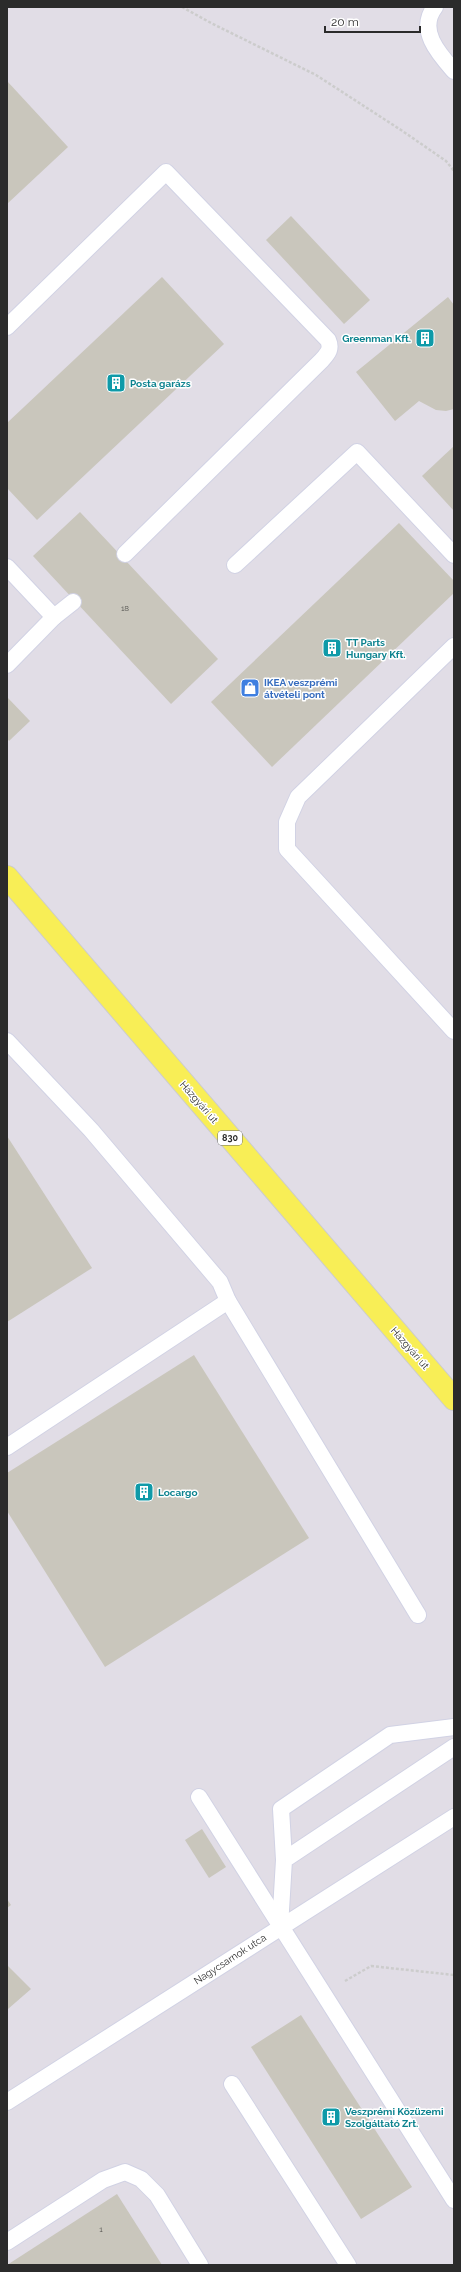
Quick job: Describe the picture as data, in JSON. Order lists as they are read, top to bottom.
{
  "streets": {
    "main road": ["Házgyári út", "830"],
    "lane": ["Nagycsarnok utca"]
  },
  "places": {
    "building": [
      "Greenman Kft.",
      "Posta garázs",
      "TT Parts Hungary Kft.",
      "Locargo",
      "Veszprémi Közüzemi Szolgáltató Zrt."
    ],
    "shop": ["IKEA veszprémi átvételi pont"]
  },
  "house_numbers": ["18", "1"],
  "scale_bar": "20 m"
}
